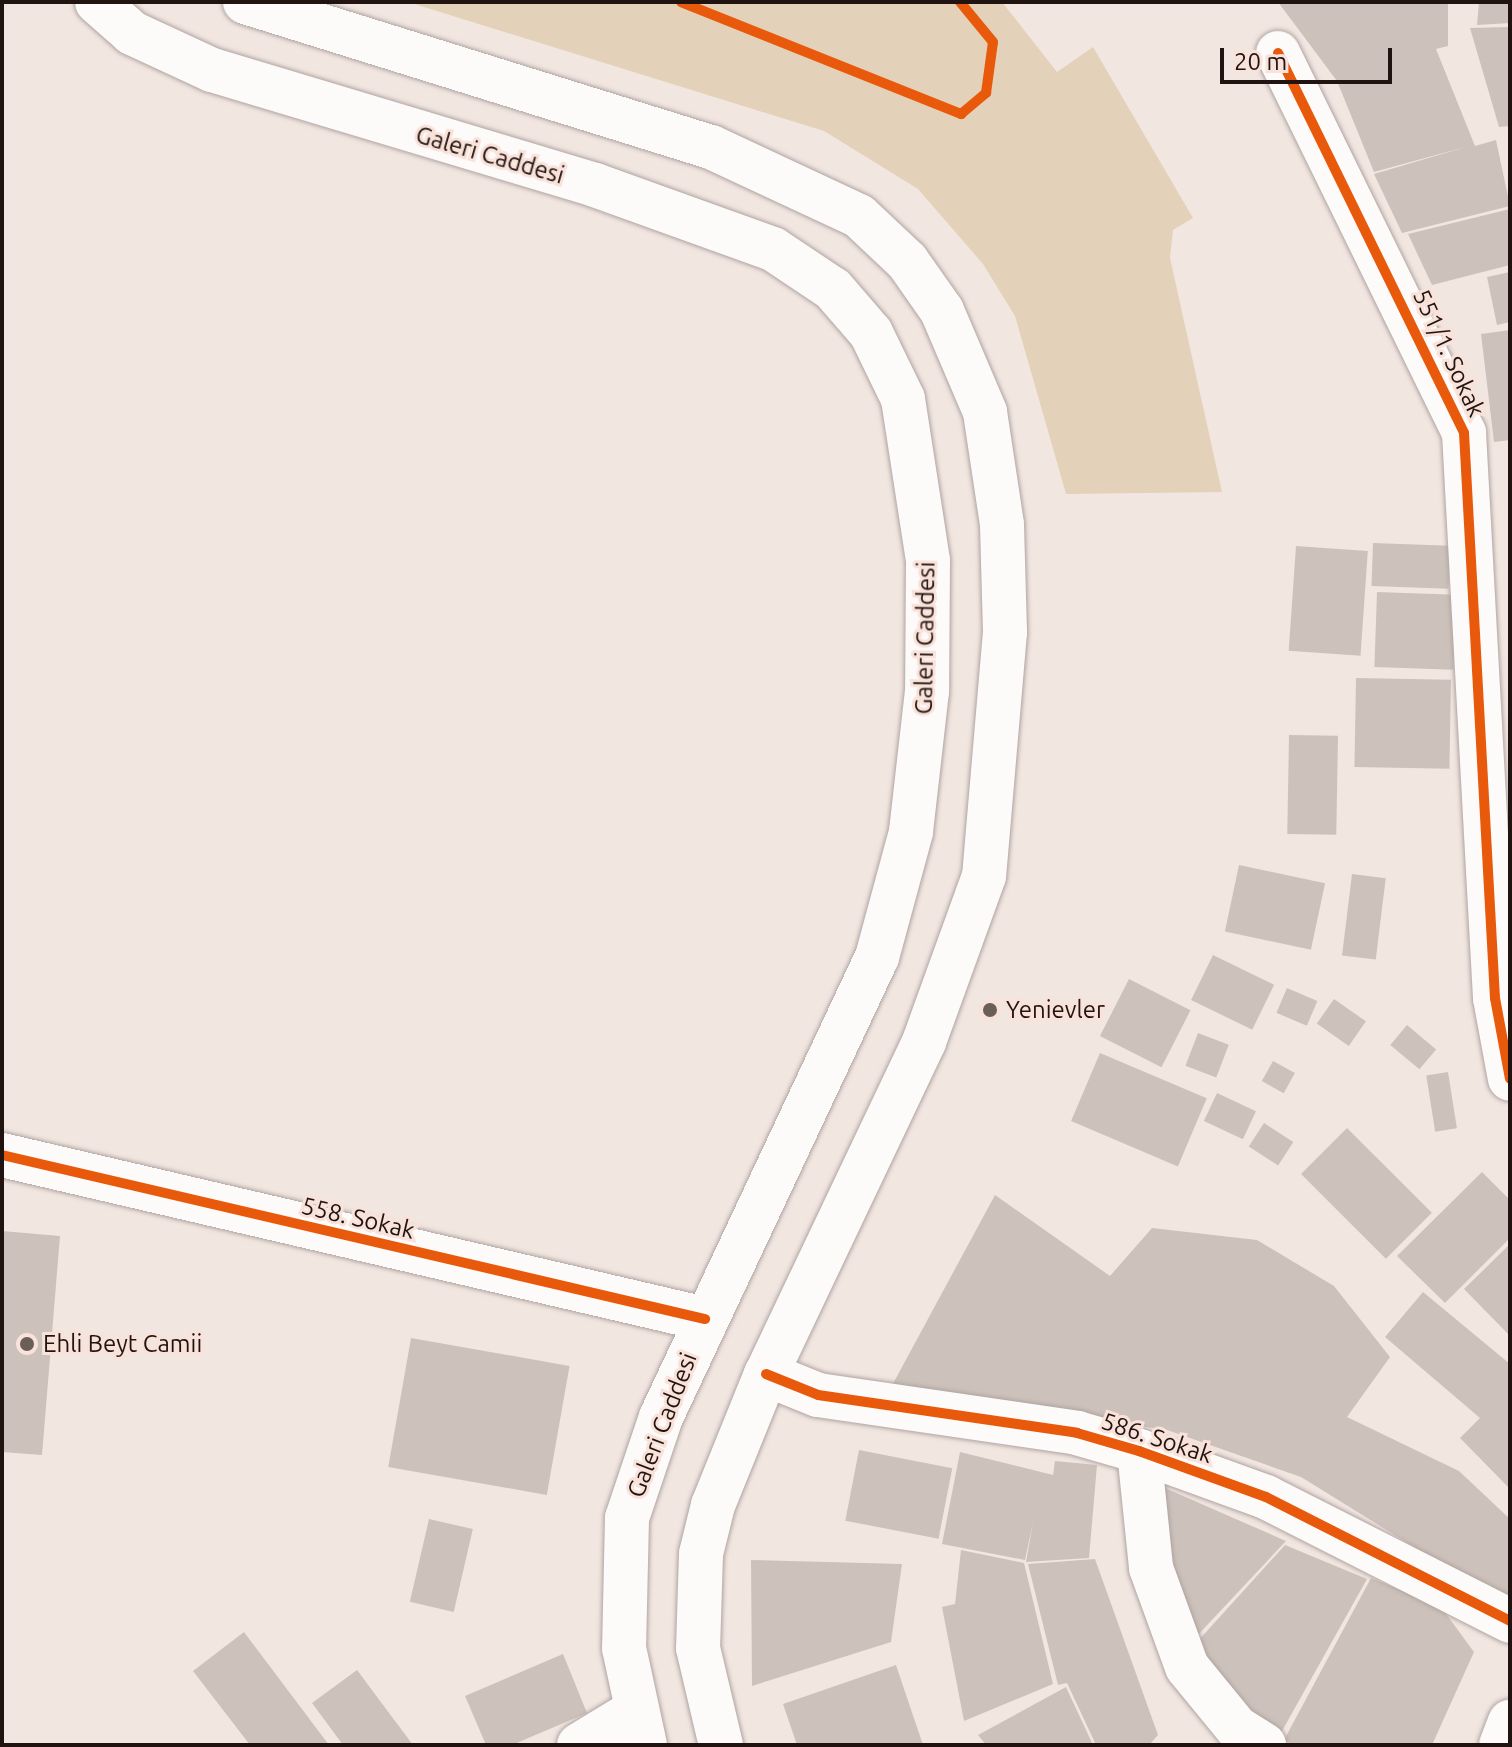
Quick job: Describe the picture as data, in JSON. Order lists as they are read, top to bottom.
{
  "streets": {
    "main road": [
      "Galeri Caddesi",
      "551/1. Sokak",
      "558. Sokak",
      "586. Sokak"
    ]
  },
  "crossings": [
    ["Galeri Caddesi", "558. Sokak"]
  ],
  "places": ["Yenievler", "Ehli Beyt Camii"],
  "scale_bar": "20 m"
}
